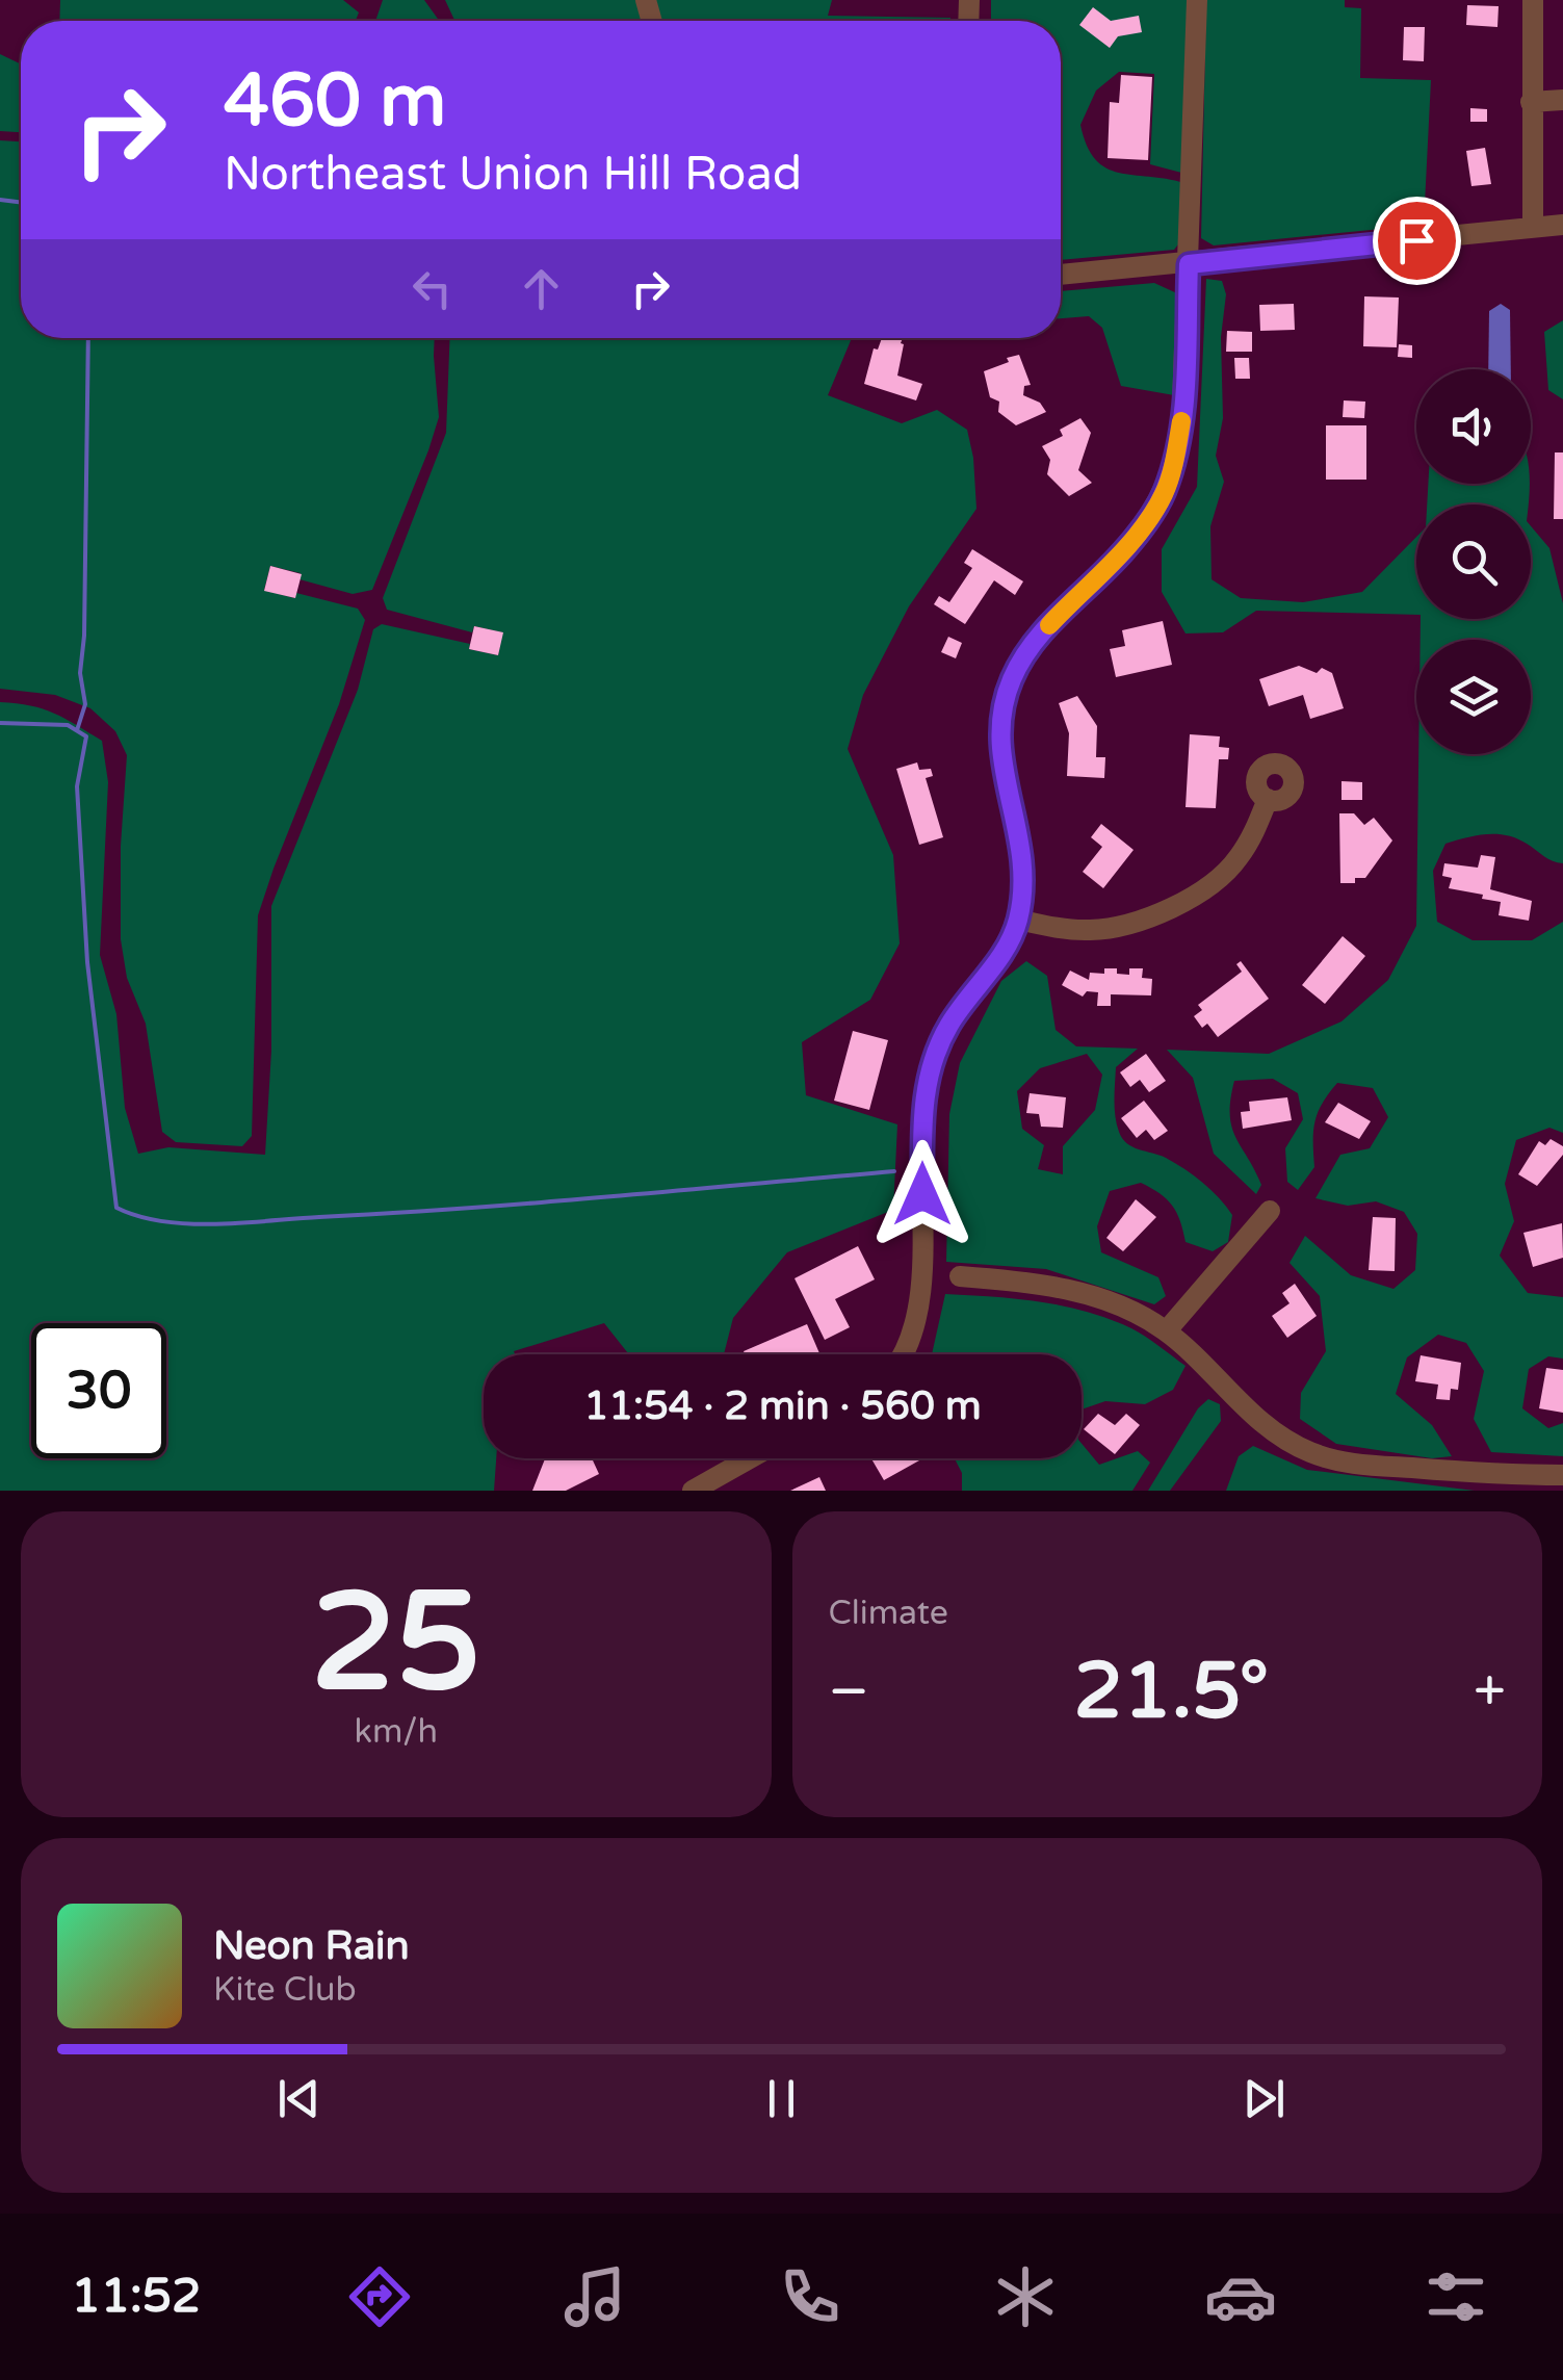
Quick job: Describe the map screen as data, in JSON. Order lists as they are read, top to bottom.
{
  "page": {
    "turn": ["460 m", "Northeast Union Hill Road"],
    "limit": "30",
    "trip": "11:54 · 2 min · 560 m",
    "tile": [
      ["25", "km/h"],
      "Climate"
    ],
    "heat": ["−", "21.5°", "+"],
    "song": ["Neon Rain", "Kite Club"],
    "tabs": "11:52"
  }
}
